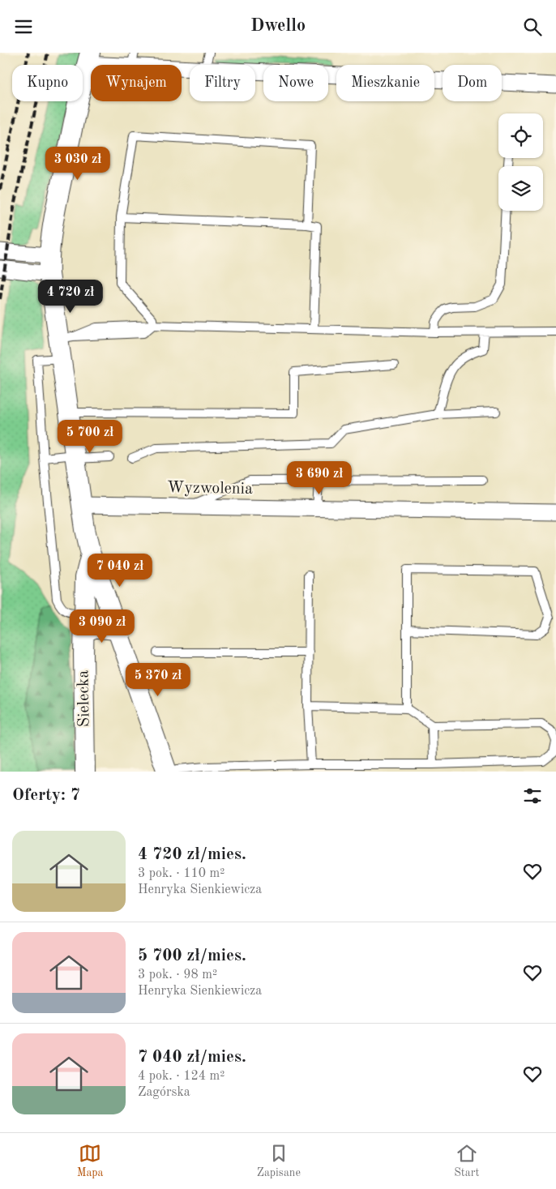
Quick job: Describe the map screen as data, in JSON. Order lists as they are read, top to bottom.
{
  "streets": {
    "street": ["Wyzwolenia", "Sielecka"]
  },
  "page": {
    "header": "Dwello",
    "chip": [
      "Kupno",
      "Wynajem",
      "Filtry",
      "Nowe",
      "Mieszkanie",
      "Dom"
    ],
    "price": [
      "3 030 zł",
      "4 720 zł",
      "5 700 zł",
      "3 690 zł",
      "7 040 zł",
      "3 090 zł",
      "5 370 zł"
    ],
    "heading": "Oferty: 7",
    "list": [
      {
        "name": "4 720 zł/mies.",
        "note": "3 pok. · 110 m² · Henryka Sienkiewicza"
      },
      {
        "name": "5 700 zł/mies.",
        "note": "3 pok. · 98 m² · Henryka Sienkiewicza"
      },
      {
        "name": "7 040 zł/mies.",
        "note": "4 pok. · 124 m² · Zagórska"
      }
    ],
    "tabs": ["Mapa", "Zapisane", "Start"]
  }
}
